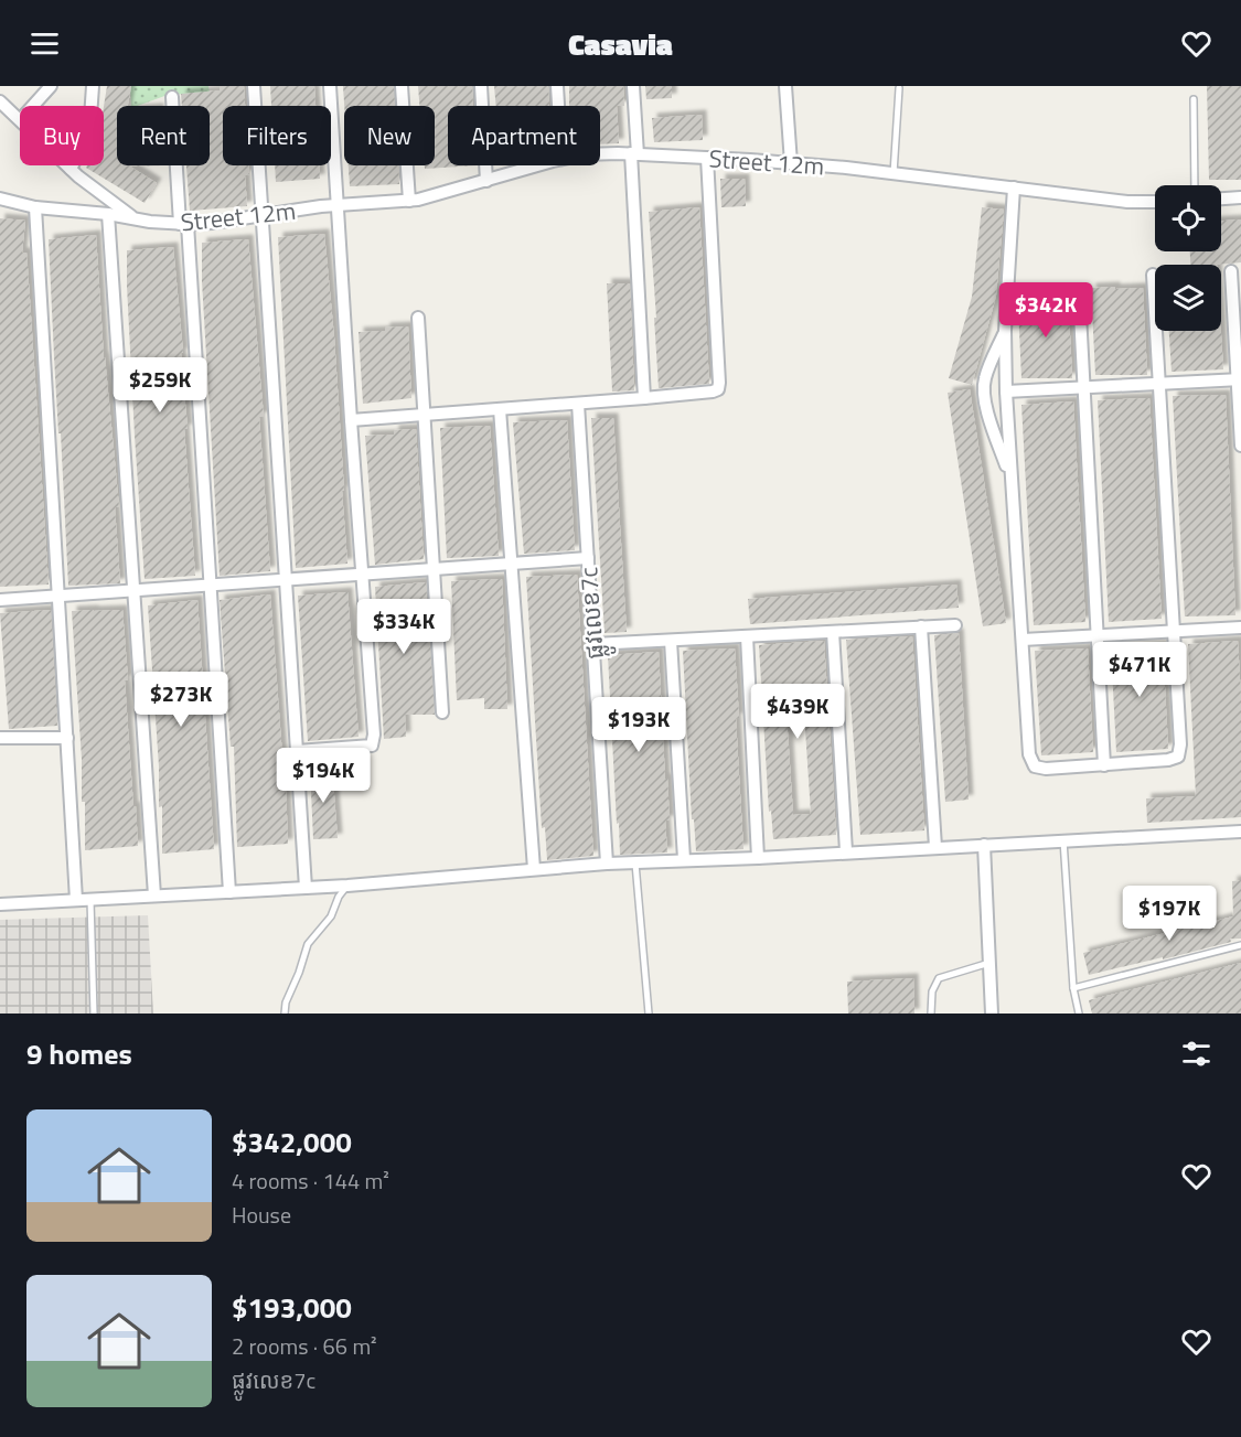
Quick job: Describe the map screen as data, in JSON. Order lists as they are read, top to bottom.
{
  "streets": {
    "street": ["Street 12m", "ផ្លូវលេខ7c"]
  },
  "page": {
    "header": "Casavia",
    "chip": [
      "Buy",
      "Rent",
      "Filters",
      "New",
      "Apartment"
    ],
    "price": [
      "$342K",
      "$259K",
      "$334K",
      "$471K",
      "$273K",
      "$439K",
      "$193K",
      "$194K",
      "$197K"
    ],
    "heading": "9 homes",
    "list": [
      {
        "name": "$342,000",
        "note": "4 rooms · 144 m² · House"
      },
      {
        "name": "$193,000",
        "note": "2 rooms · 66 m² · ផ្លូវលេខ7c"
      }
    ]
  }
}
